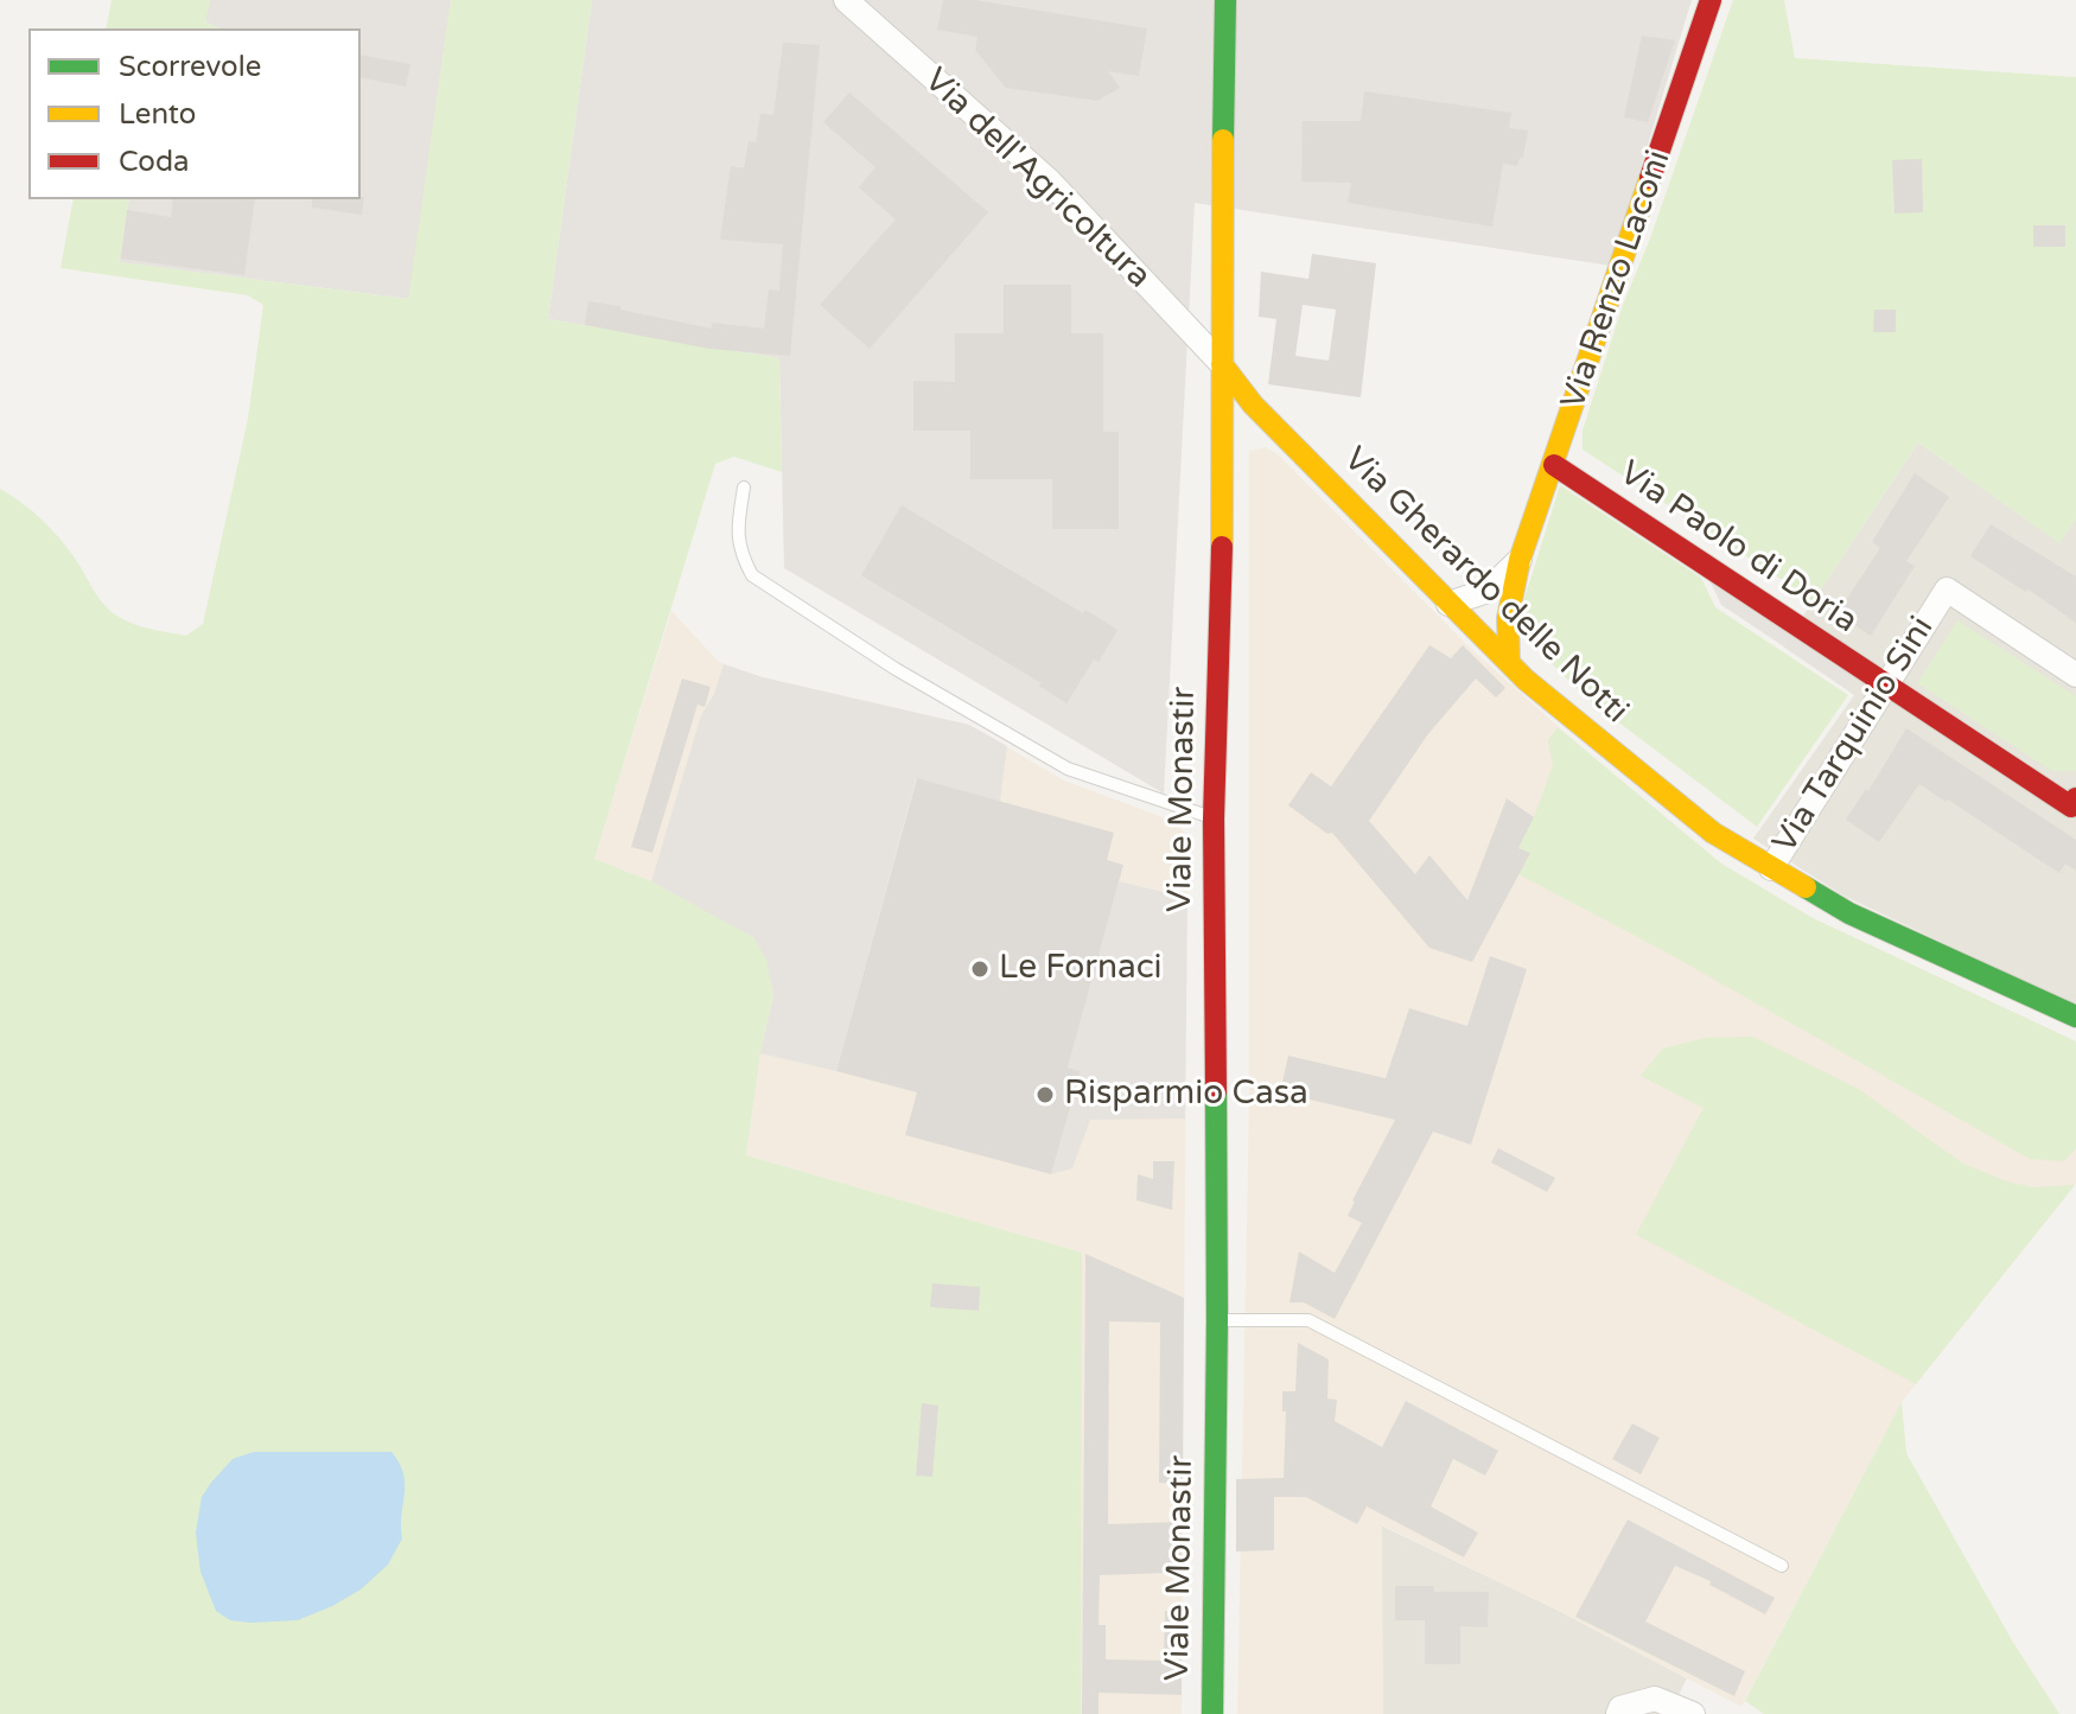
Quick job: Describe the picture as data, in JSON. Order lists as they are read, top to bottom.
{
  "streets": {
    "street": [
      "Via dell'Agricoltura",
      "Via Renzo Laconi",
      "Via Paolo di Doria",
      "Via Gherardo delle Notti",
      "Via Tarquinio Sini",
      "Viale Monastir"
    ]
  },
  "crossings": [
    ["Via dell'Agricoltura", "Via Gherardo delle Notti"],
    ["Via dell'Agricoltura", "Viale Monastir"],
    ["Via Renzo Laconi", "Via Paolo di Doria"],
    ["Via Renzo Laconi", "Via Gherardo delle Notti"],
    ["Via Paolo di Doria", "Via Tarquinio Sini"],
    ["Via Gherardo delle Notti", "Via Tarquinio Sini"],
    ["Via Gherardo delle Notti", "Viale Monastir"]
  ],
  "places": ["Le Fornaci", "Risparmio Casa"],
  "legend": ["Scorrevole", "Lento", "Coda"]
}
